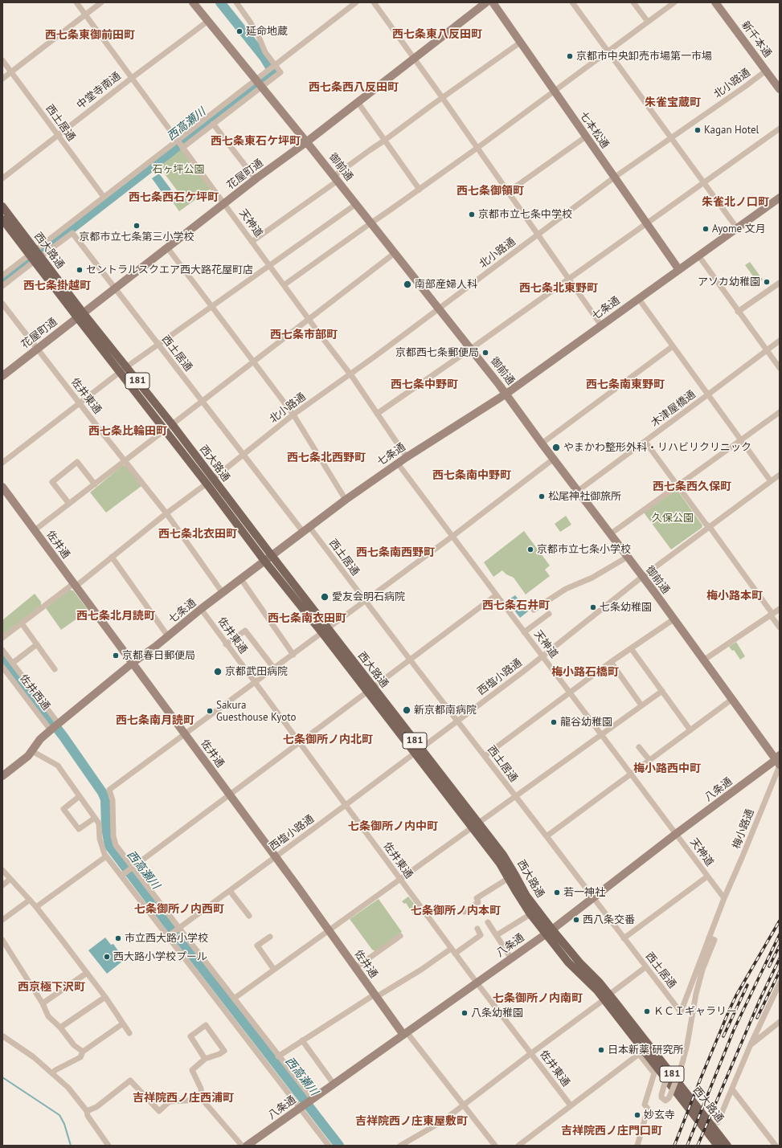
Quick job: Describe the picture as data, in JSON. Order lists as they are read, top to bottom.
{
  "streets": {
    "main road": ["西大路通", "181"],
    "street": [
      "新千本通",
      "北小路通",
      "中堂寺南通",
      "西土居通",
      "七本松通",
      "御前通",
      "花屋町通",
      "天神道",
      "七条通",
      "佐井東通",
      "木津屋橋通",
      "佐井通",
      "西塩小路通",
      "佐井西通",
      "八条通",
      "梅小路通"
    ]
  },
  "crossings": [
    ["新千本通", "北小路通"],
    ["北小路通", "西土居通"],
    ["北小路通", "七本松通"],
    ["北小路通", "御前通"],
    ["北小路通", "天神道"],
    ["北小路通", "西大路通"],
    ["北小路通", "佐井東通"],
    ["北小路通", "佐井通"],
    ["中堂寺南通", "西土居通"],
    ["中堂寺南通", "御前通"],
    ["中堂寺南通", "天神道"],
    ["西土居通", "花屋町通"],
    ["西土居通", "西大路通"],
    ["西土居通", "七条通"],
    ["西土居通", "西塩小路通"],
    ["西土居通", "八条通"],
    ["西土居通", "梅小路通"],
    ["七本松通", "七条通"],
    ["御前通", "花屋町通"],
    ["御前通", "七条通"],
    ["御前通", "木津屋橋通"],
    ["御前通", "西塩小路通"],
    ["御前通", "八条通"],
    ["御前通", "梅小路通"],
    ["花屋町通", "天神道"],
    ["花屋町通", "西大路通"],
    ["花屋町通", "佐井東通"],
    ["天神道", "七条通"],
    ["天神道", "西塩小路通"],
    ["天神道", "八条通"],
    ["天神道", "梅小路通"],
    ["西大路通", "七条通"],
    ["西大路通", "西塩小路通"],
    ["西大路通", "八条通"],
    ["七条通", "佐井東通"],
    ["七条通", "佐井通"],
    ["七条通", "佐井西通"],
    ["佐井東通", "西塩小路通"],
    ["佐井東通", "八条通"],
    ["佐井通", "西塩小路通"],
    ["佐井通", "八条通"],
    ["八条通", "梅小路通"]
  ],
  "districts": [
    "西七条東八反田町",
    "西七条東御前田町",
    "西七条西八反田町",
    "朱雀宝蔵町",
    "西七条東石ケ坪町",
    "西七条御領町",
    "西七条西石ケ坪町",
    "朱雀北ノ口町",
    "西七条掛越町",
    "西七条北東野町",
    "西七条市部町",
    "西七条中野町",
    "西七条南東野町",
    "西七条比輪田町",
    "西七条北西野町",
    "西七条南中野町",
    "西七条西久保町",
    "西七条北衣田町",
    "西七条南西野町",
    "梅小路本町",
    "西七条石井町",
    "西七条北月読町",
    "西七条南衣田町",
    "梅小路石橋町",
    "西七条南月読町",
    "七条御所ノ内北町",
    "梅小路西中町",
    "七条御所ノ内中町",
    "七条御所ノ内西町",
    "七条御所ノ内本町",
    "西京極下沢町",
    "七条御所ノ内南町",
    "吉祥院西ノ庄西浦町",
    "吉祥院西ノ庄東屋敷町",
    "吉祥院西ノ庄門口町"
  ],
  "water": ["西高瀬川"],
  "parks": ["石ヶ坪公園", "久保公園"],
  "places": [
    "延命地蔵",
    "京都市中央卸売市場第一市場",
    "Kagan Hotel",
    "京都市立七条中学校",
    "京都市立七条第三小学校",
    "Ayome 文月",
    "セントラルスクエア西大路花屋町店",
    "アソカ幼稚園",
    "南部産婦人科",
    "京都西七条郵便局",
    "やまかわ整形外科・リハビリクリニック",
    "松尾神社御旅所",
    "京都市立七条小学校",
    "愛友会明石病院",
    "七条幼稚園",
    "京都春日郵便局",
    "京都武田病院",
    "新京都南病院",
    "Sakura Guesthouse Kyoto",
    "龍谷幼稚園",
    "若一神社",
    "西八条交番",
    "市立西大路小学校",
    "西大路小学校プール",
    "ＫＣＩギャラリー",
    "八条幼稚園",
    "日本新薬 研究所",
    "妙玄寺"
  ]
}
